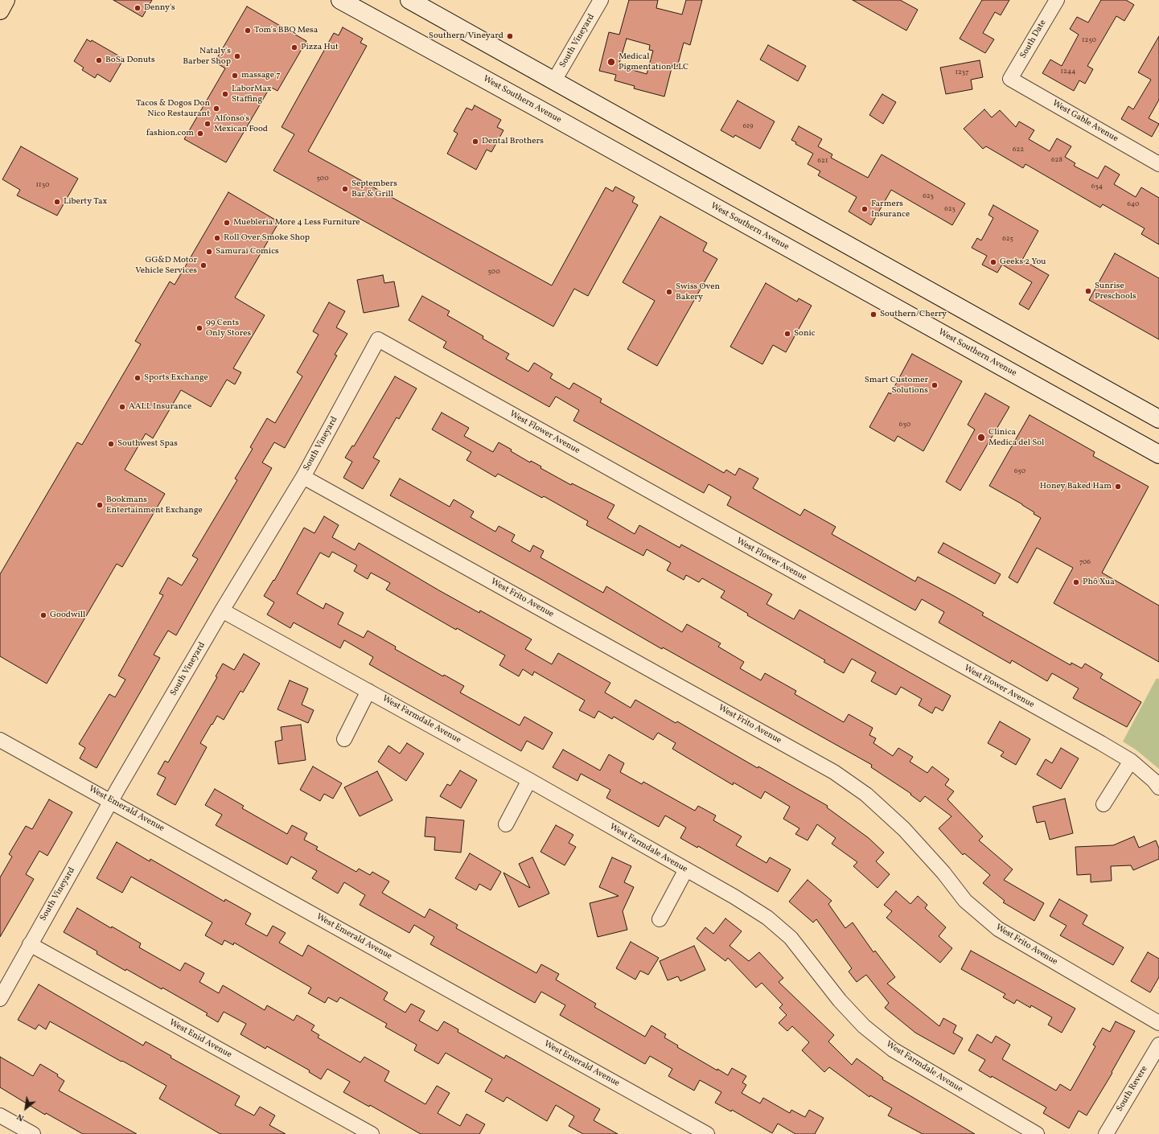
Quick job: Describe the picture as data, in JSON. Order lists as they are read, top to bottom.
{
  "streets": {
    "main road": ["West Southern Avenue"],
    "street": [
      "South Date",
      "South Vineyard",
      "West Gable Avenue",
      "West Flower Avenue",
      "West Frito Avenue",
      "West Farmdale Avenue",
      "West Emerald Avenue",
      "West Enid Avenue",
      "South Revere"
    ]
  },
  "crossings": [
    ["South Date", "West Gable Avenue"],
    ["South Vineyard", "West Flower Avenue"],
    ["South Vineyard", "West Frito Avenue"],
    ["South Vineyard", "West Farmdale Avenue"],
    ["South Vineyard", "West Emerald Avenue"],
    ["South Vineyard", "West Enid Avenue"]
  ],
  "places": [
    "Denny's",
    "Tom's BBQ Mesa",
    "Southern/Vineyard",
    "Pizza Hut",
    "Nataly's Barber Shop",
    "BoSa Donuts",
    "Medical Pigmentation LLC",
    "massage 7",
    "LaborMax Staffing",
    "Tacos & Dogos Don Nico Restaurant",
    "Alfonso's Mexican Food",
    "fashion.com",
    "Dental Brothers",
    "Septembers Bar & Grill",
    "Liberty Tax",
    "Farmers Insurance",
    "Muebleria More 4 Less Furniture",
    "Roll Over Smoke Shop",
    "Samurai Comics",
    "Geeks 2 You",
    "GG&D Motor Vehicle Services",
    "Sunrise Preschools",
    "Swiss Oven Bakery",
    "Southern/Cherry",
    "99 Cents Only Stores",
    "Sonic",
    "Sports Exchange",
    "Smart Customer Solutions",
    "AALL Insurance",
    "Clinica Medica del Sol",
    "Southwest Spas",
    "Honey Baked Ham",
    "Bookmans Entertainment Exchange",
    "Phô Xua",
    "Goodwill"
  ],
  "house_numbers": [
    "1250",
    "1244",
    "1237",
    "619",
    "622",
    "628",
    "621",
    "500",
    "1130",
    "634",
    "623",
    "640",
    "623",
    "625",
    "500",
    "630",
    "650",
    "706"
  ],
  "north": "bottom left"
}
